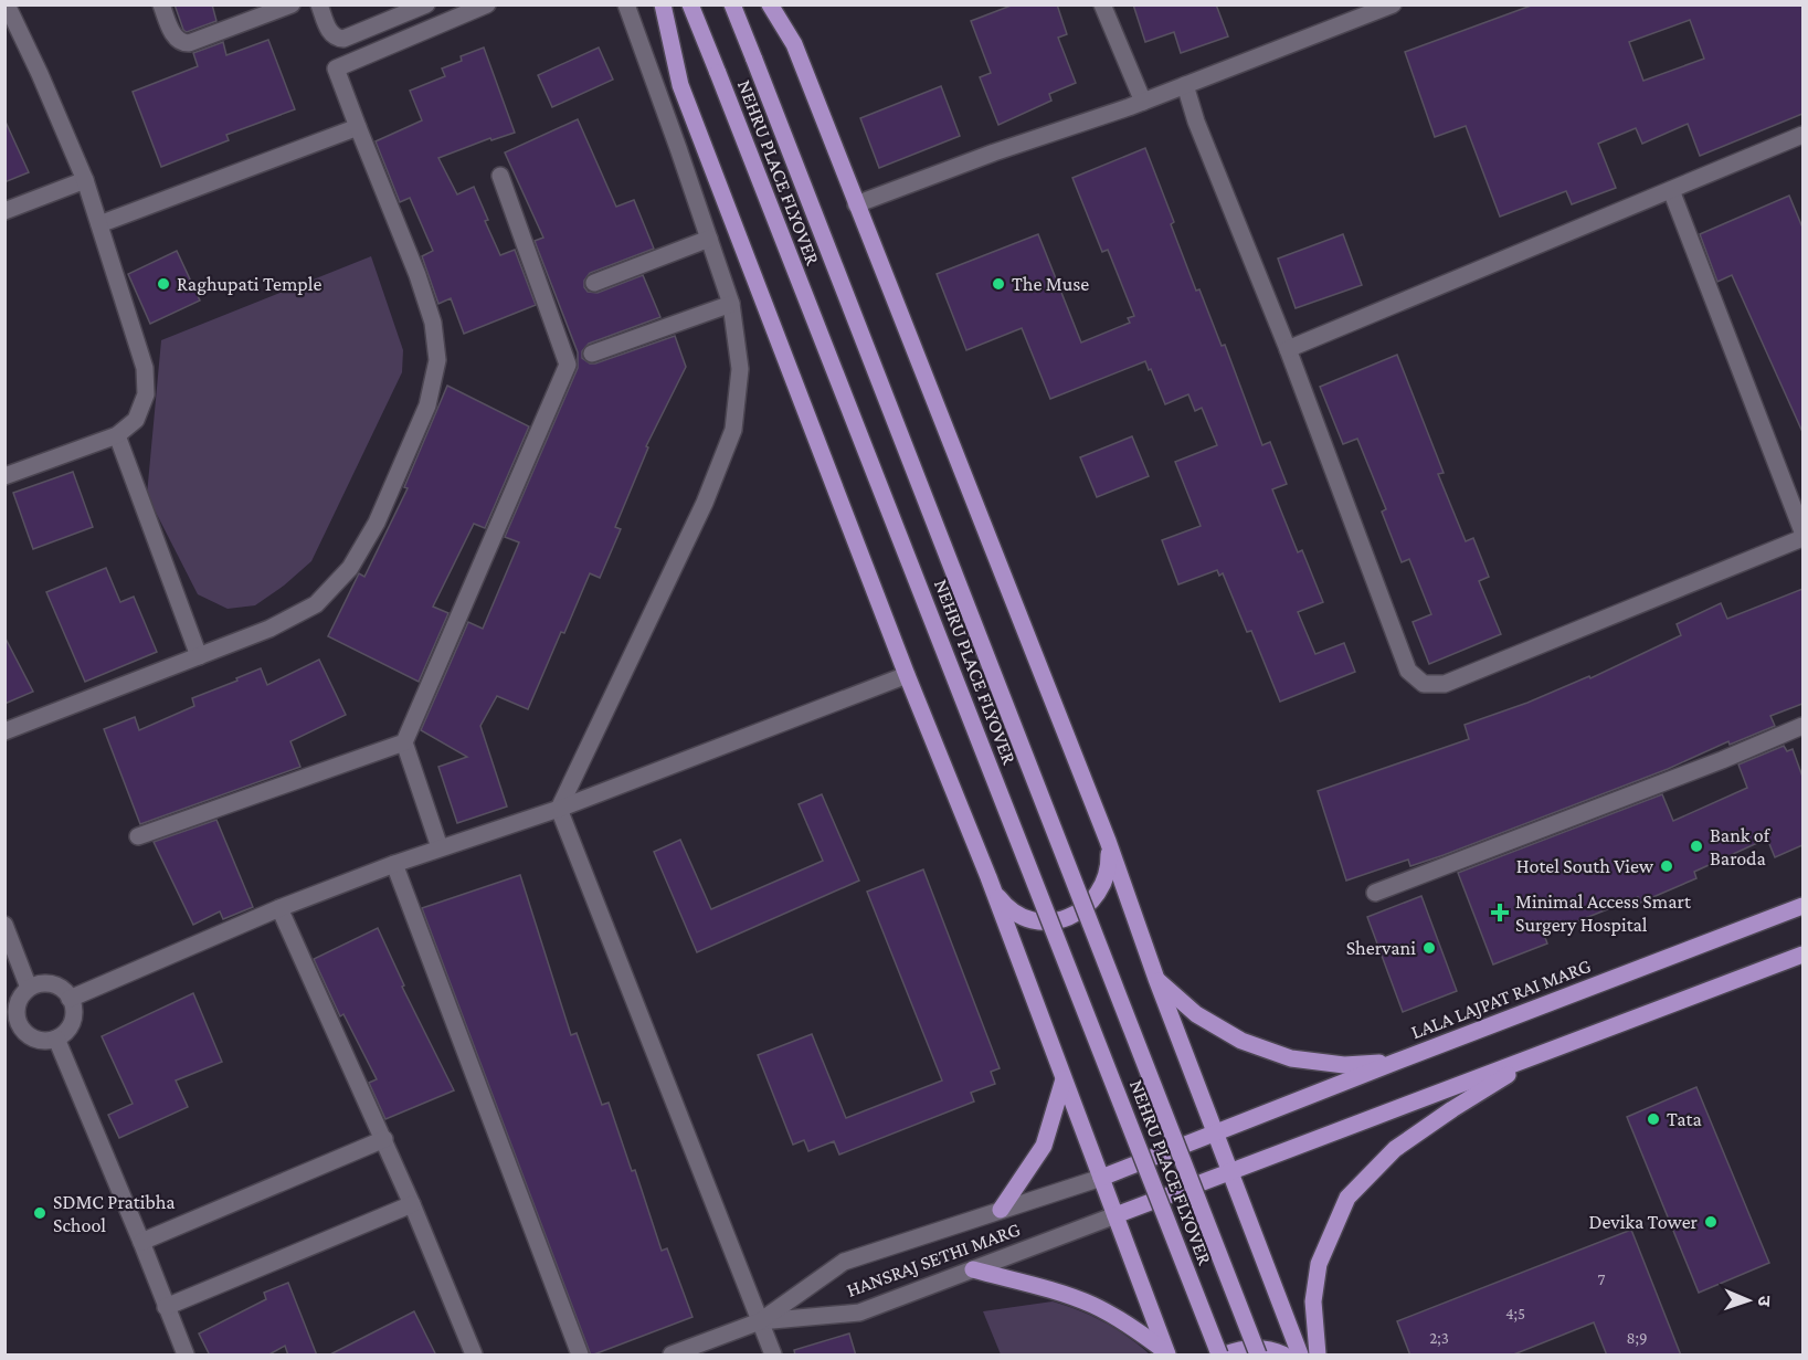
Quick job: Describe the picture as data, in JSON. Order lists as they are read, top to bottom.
{
  "streets": {
    "main road": ["NEHRU PLACE FLYOVER", "LALA LAJPAT RAI MARG"],
    "street": ["HANSRAJ SETHI MARG"]
  },
  "crossings": [
    ["LALA LAJPAT RAI MARG", "HANSRAJ SETHI MARG"]
  ],
  "places": {
    "other": [
      "Raghupati Temple",
      "The Muse",
      "Bank of Baroda",
      "Hotel South View",
      "Shervani",
      "Tata",
      "SDMC Pratibha School",
      "Devika Tower"
    ],
    "health": ["Minimal Access Smart Surgery Hospital"]
  },
  "house_numbers": [
    "7",
    "4;5",
    "2;3",
    "8;9"
  ],
  "north": "right"
}
